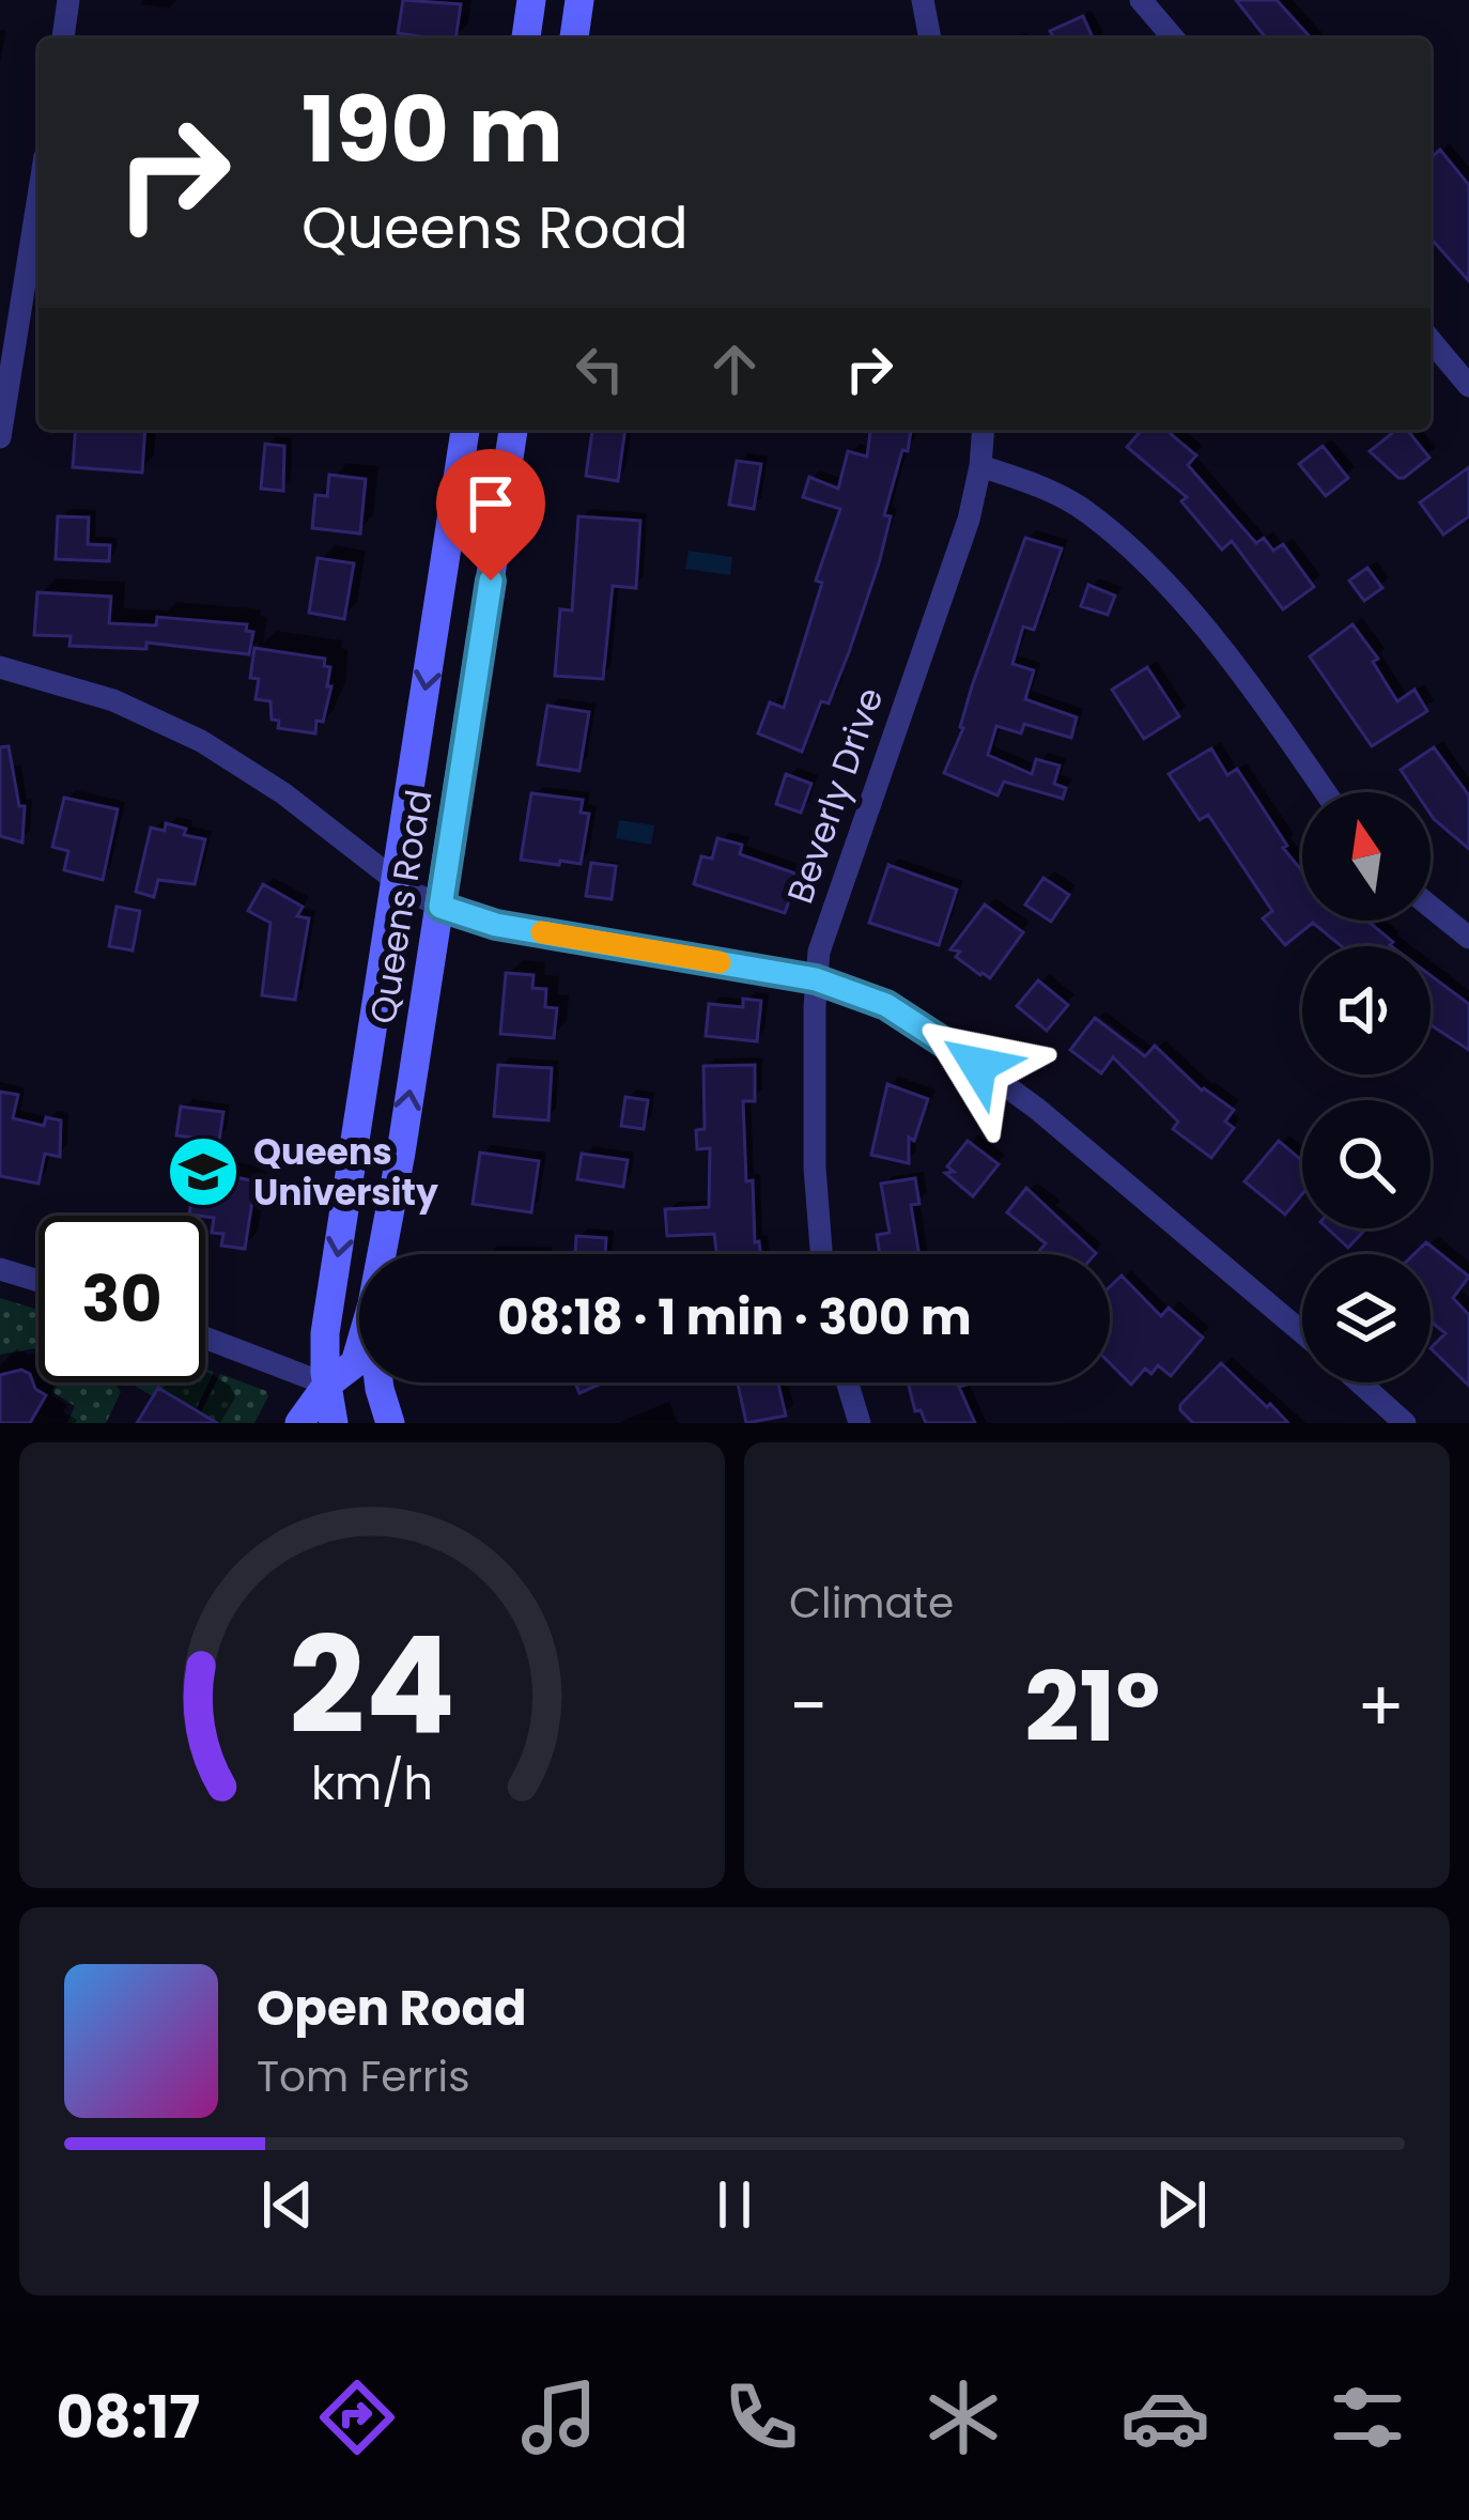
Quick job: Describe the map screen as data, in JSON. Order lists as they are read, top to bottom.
{
  "streets": {
    "street": ["Beverly Drive", "Queens Road"]
  },
  "places": {
    "school or university": ["Queens University"]
  },
  "north": "top",
  "page": {
    "turn": ["190 m", "Queens Road"],
    "limit": "30",
    "trip": "08:18 · 1 min · 300 m",
    "tile": "Climate",
    "heat": ["−", "21°", "+"],
    "song": ["Open Road", "Tom Ferris"],
    "tabs": "08:17",
    "gauge": ["24", "km/h"]
  }
}
